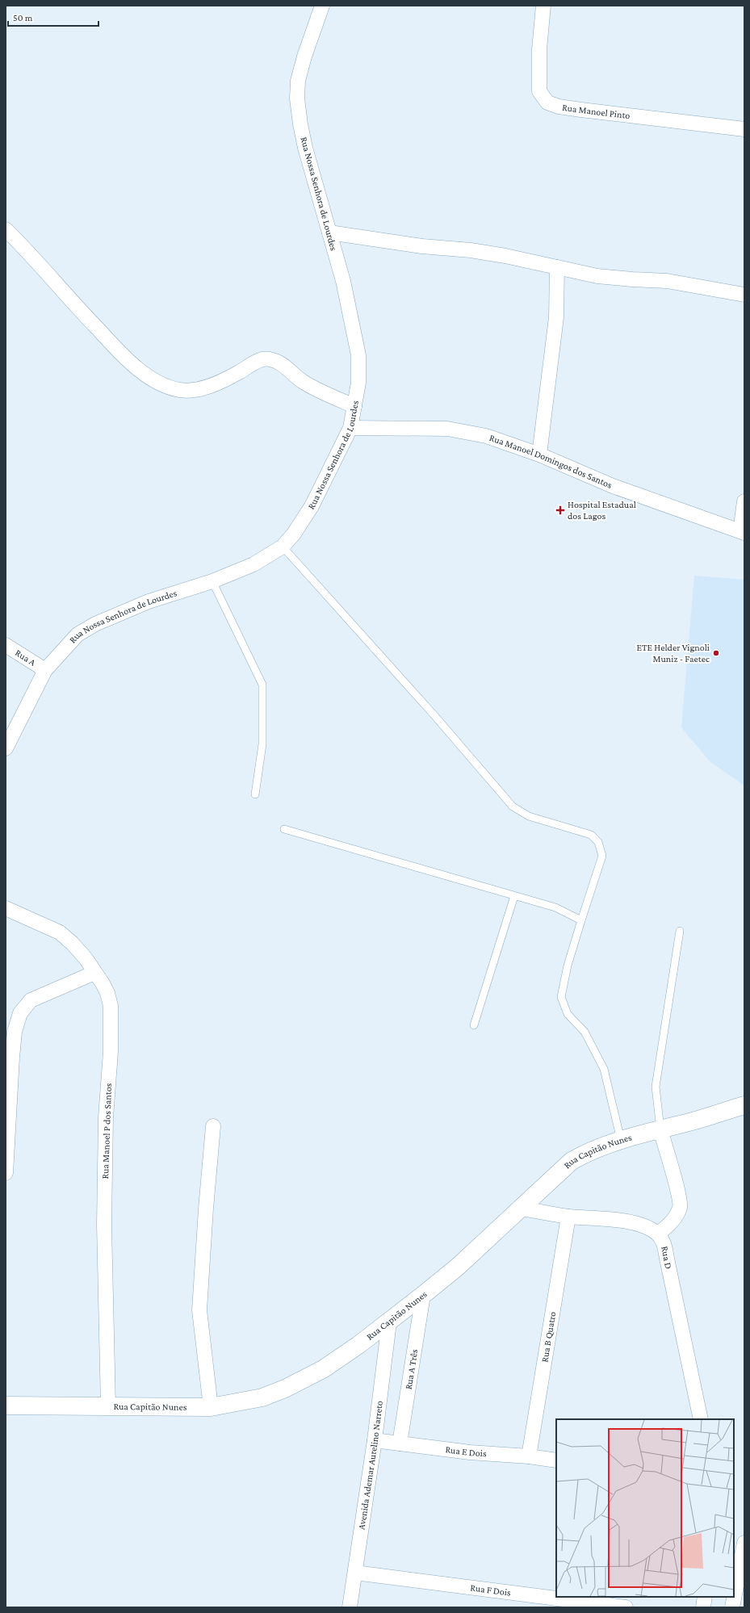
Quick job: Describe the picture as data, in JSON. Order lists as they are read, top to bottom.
{
  "streets": {
    "street": [
      "Rua Manoel Pinto",
      "Rua Nossa Senhora de Lourdes",
      "Rua Manoel Domingos dos Santos",
      "Rua A",
      "Rua Manoel P dos Santos",
      "Rua Capitão Nunes",
      "Rua D",
      "Rua B Quatro",
      "Rua A Três",
      "Rua E Dois",
      "Avenida Ademar Aurelino Narreto",
      "Rua F Dois"
    ]
  },
  "crossings": [
    ["Rua Nossa Senhora de Lourdes", "Rua Manoel Domingos dos Santos"],
    ["Rua Nossa Senhora de Lourdes", "Rua A"],
    ["Rua Manoel P dos Santos", "Rua Capitão Nunes"],
    ["Rua Capitão Nunes", "Rua D"],
    ["Rua Capitão Nunes", "Rua A Três"],
    ["Rua Capitão Nunes", "Avenida Ademar Aurelino Narreto"],
    ["Rua D", "Rua B Quatro"],
    ["Rua B Quatro", "Rua E Dois"],
    ["Rua A Três", "Rua E Dois"],
    ["Rua E Dois", "Avenida Ademar Aurelino Narreto"],
    ["Avenida Ademar Aurelino Narreto", "Rua F Dois"]
  ],
  "places": {
    "health": ["Hospital Estadual dos Lagos"],
    "other": ["ETE Helder Vignoli Muniz - Faetec"]
  },
  "scale_bar": "50 m"
}
